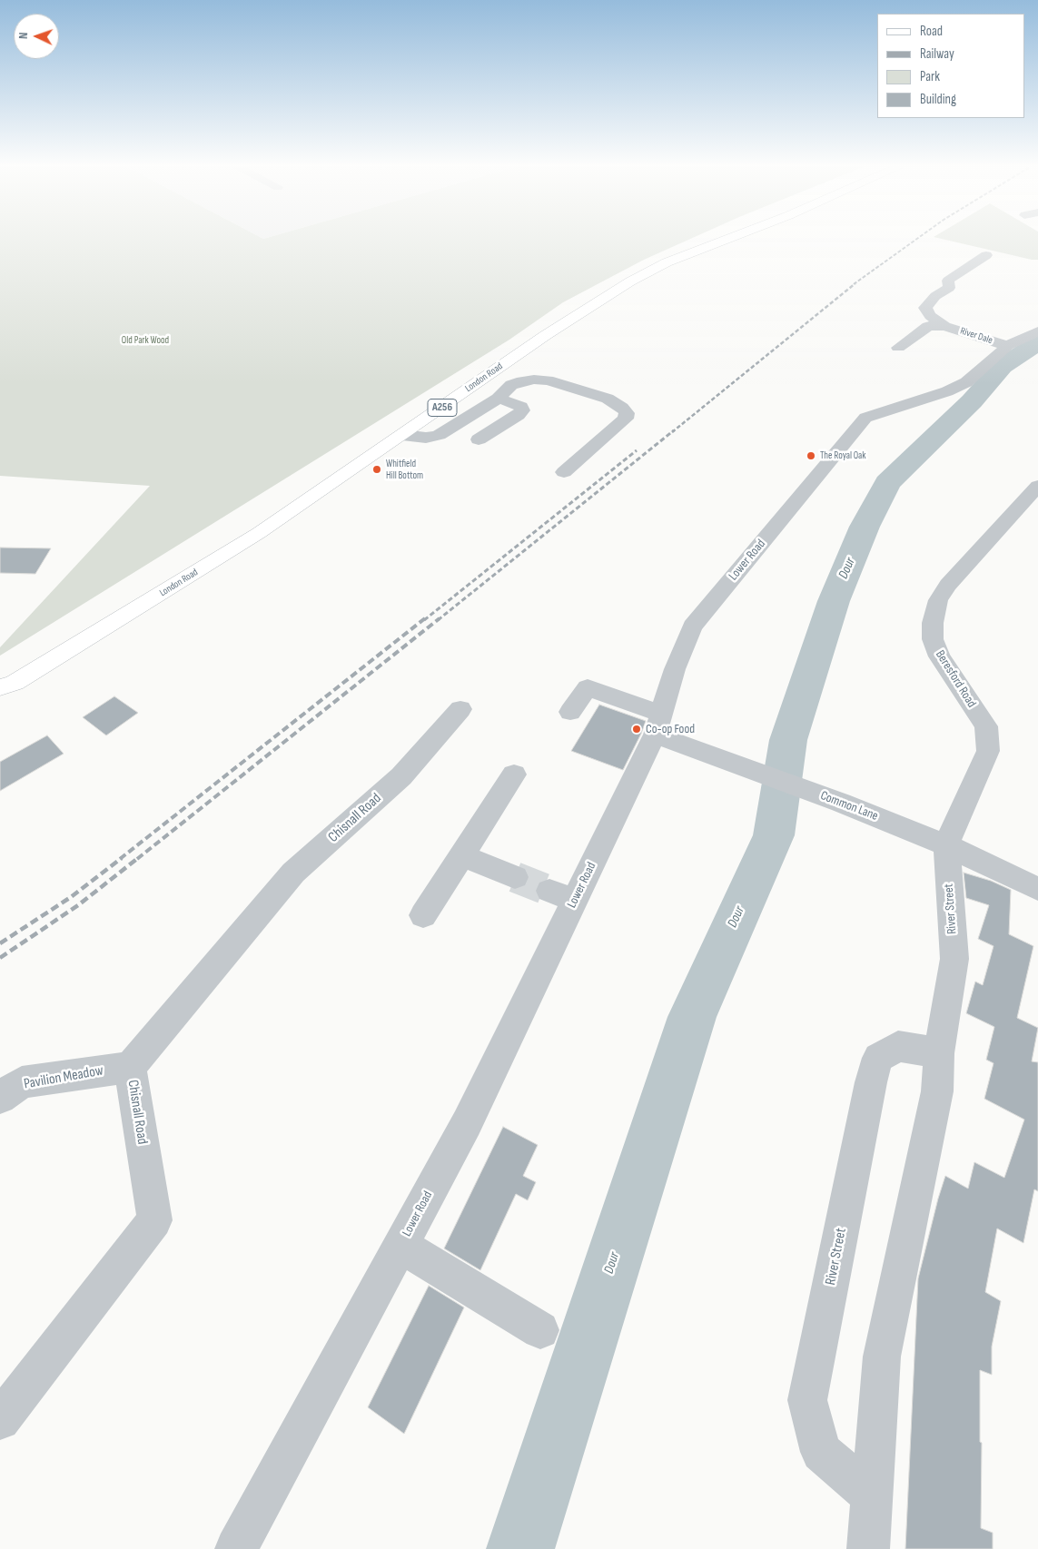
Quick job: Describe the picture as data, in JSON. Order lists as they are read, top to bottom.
{
  "streets": {
    "main road": ["London Road", "A256"],
    "street": [
      "River Dale",
      "Lower Road",
      "Beresford Road",
      "Common Lane",
      "Chisnall Road",
      "River Street",
      "Pavilion Meadow"
    ]
  },
  "crossings": [
    ["River Dale", "Lower Road"],
    ["Lower Road", "Common Lane"],
    ["Beresford Road", "Common Lane"],
    ["Beresford Road", "River Street"],
    ["Common Lane", "River Street"],
    ["Chisnall Road", "Pavilion Meadow"]
  ],
  "water": ["Dour"],
  "parks": ["Old Park Wood"],
  "places": ["The Royal Oak", "Whitfield Hill Bottom", "Co-op Food"],
  "legend": [
    "Road",
    "Railway",
    "Park",
    "Building"
  ],
  "north": "left"
}
